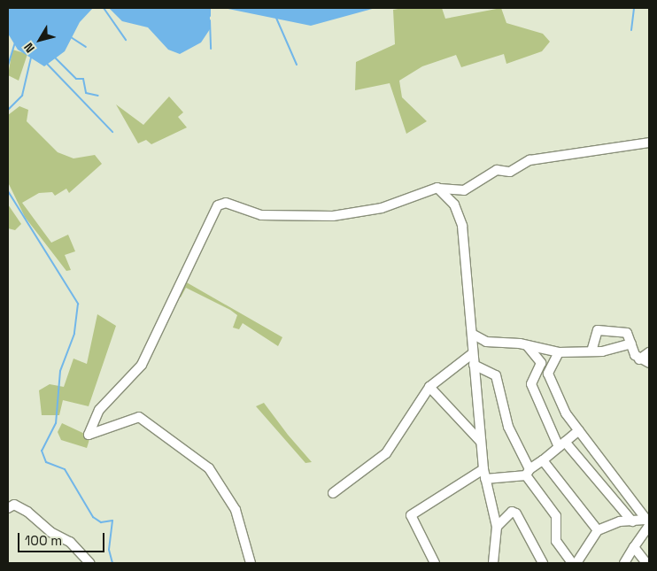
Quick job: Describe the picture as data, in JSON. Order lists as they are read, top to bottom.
{
  "scale_bar": "100 m",
  "north": "bottom left"
}
